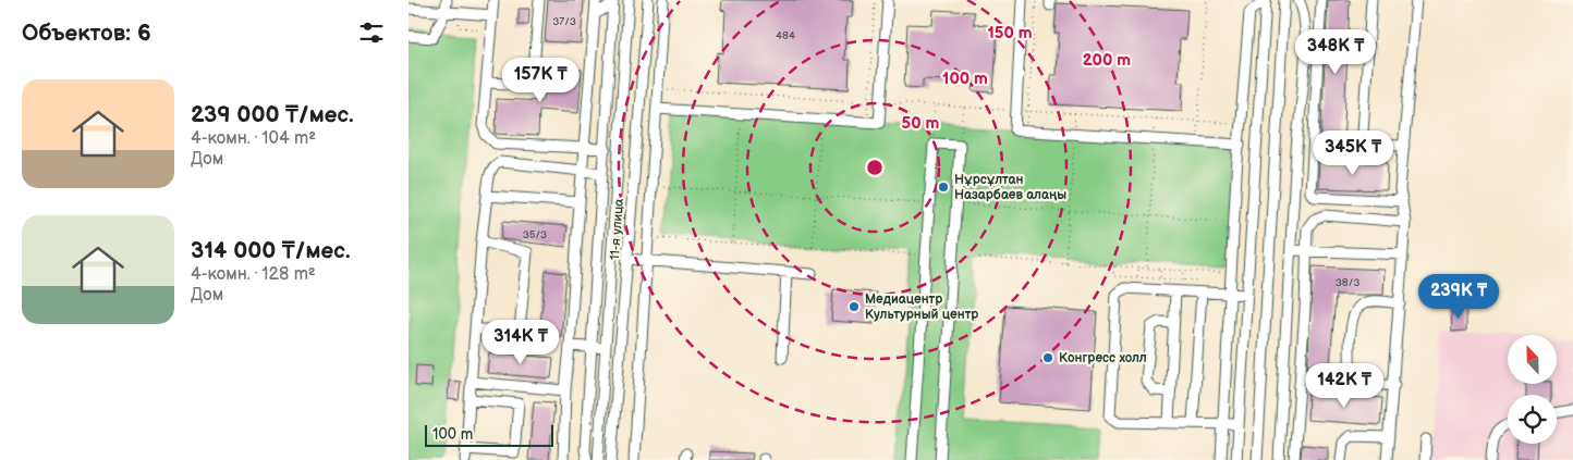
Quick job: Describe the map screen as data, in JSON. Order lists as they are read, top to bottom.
{
  "streets": {
    "street": ["11-я улица"]
  },
  "places": ["Нұрсұлтан Назарбаев алаңы", "Медиацентр Культурный центр", "Конгресс холл"],
  "house_numbers": [
    "37/3",
    "484",
    "35/3",
    "38/3"
  ],
  "scale_bar": "100 m",
  "north": "top",
  "page": {
    "heading": "Объектов: 6",
    "price": [
      "348K ₸",
      "157K ₸",
      "345K ₸",
      "239K ₸",
      "314K ₸",
      "142K ₸"
    ],
    "list": [
      {
        "name": "239 000 ₸/мес.",
        "note": "4-комн. · 104 m² · Дом"
      },
      {
        "name": "314 000 ₸/мес.",
        "note": "4-комн. · 128 m² · Дом"
      }
    ],
    "scale": "100 m"
  },
  "rings": [
    "150 m",
    "200 m",
    "100 m",
    "50 m"
  ]
}
